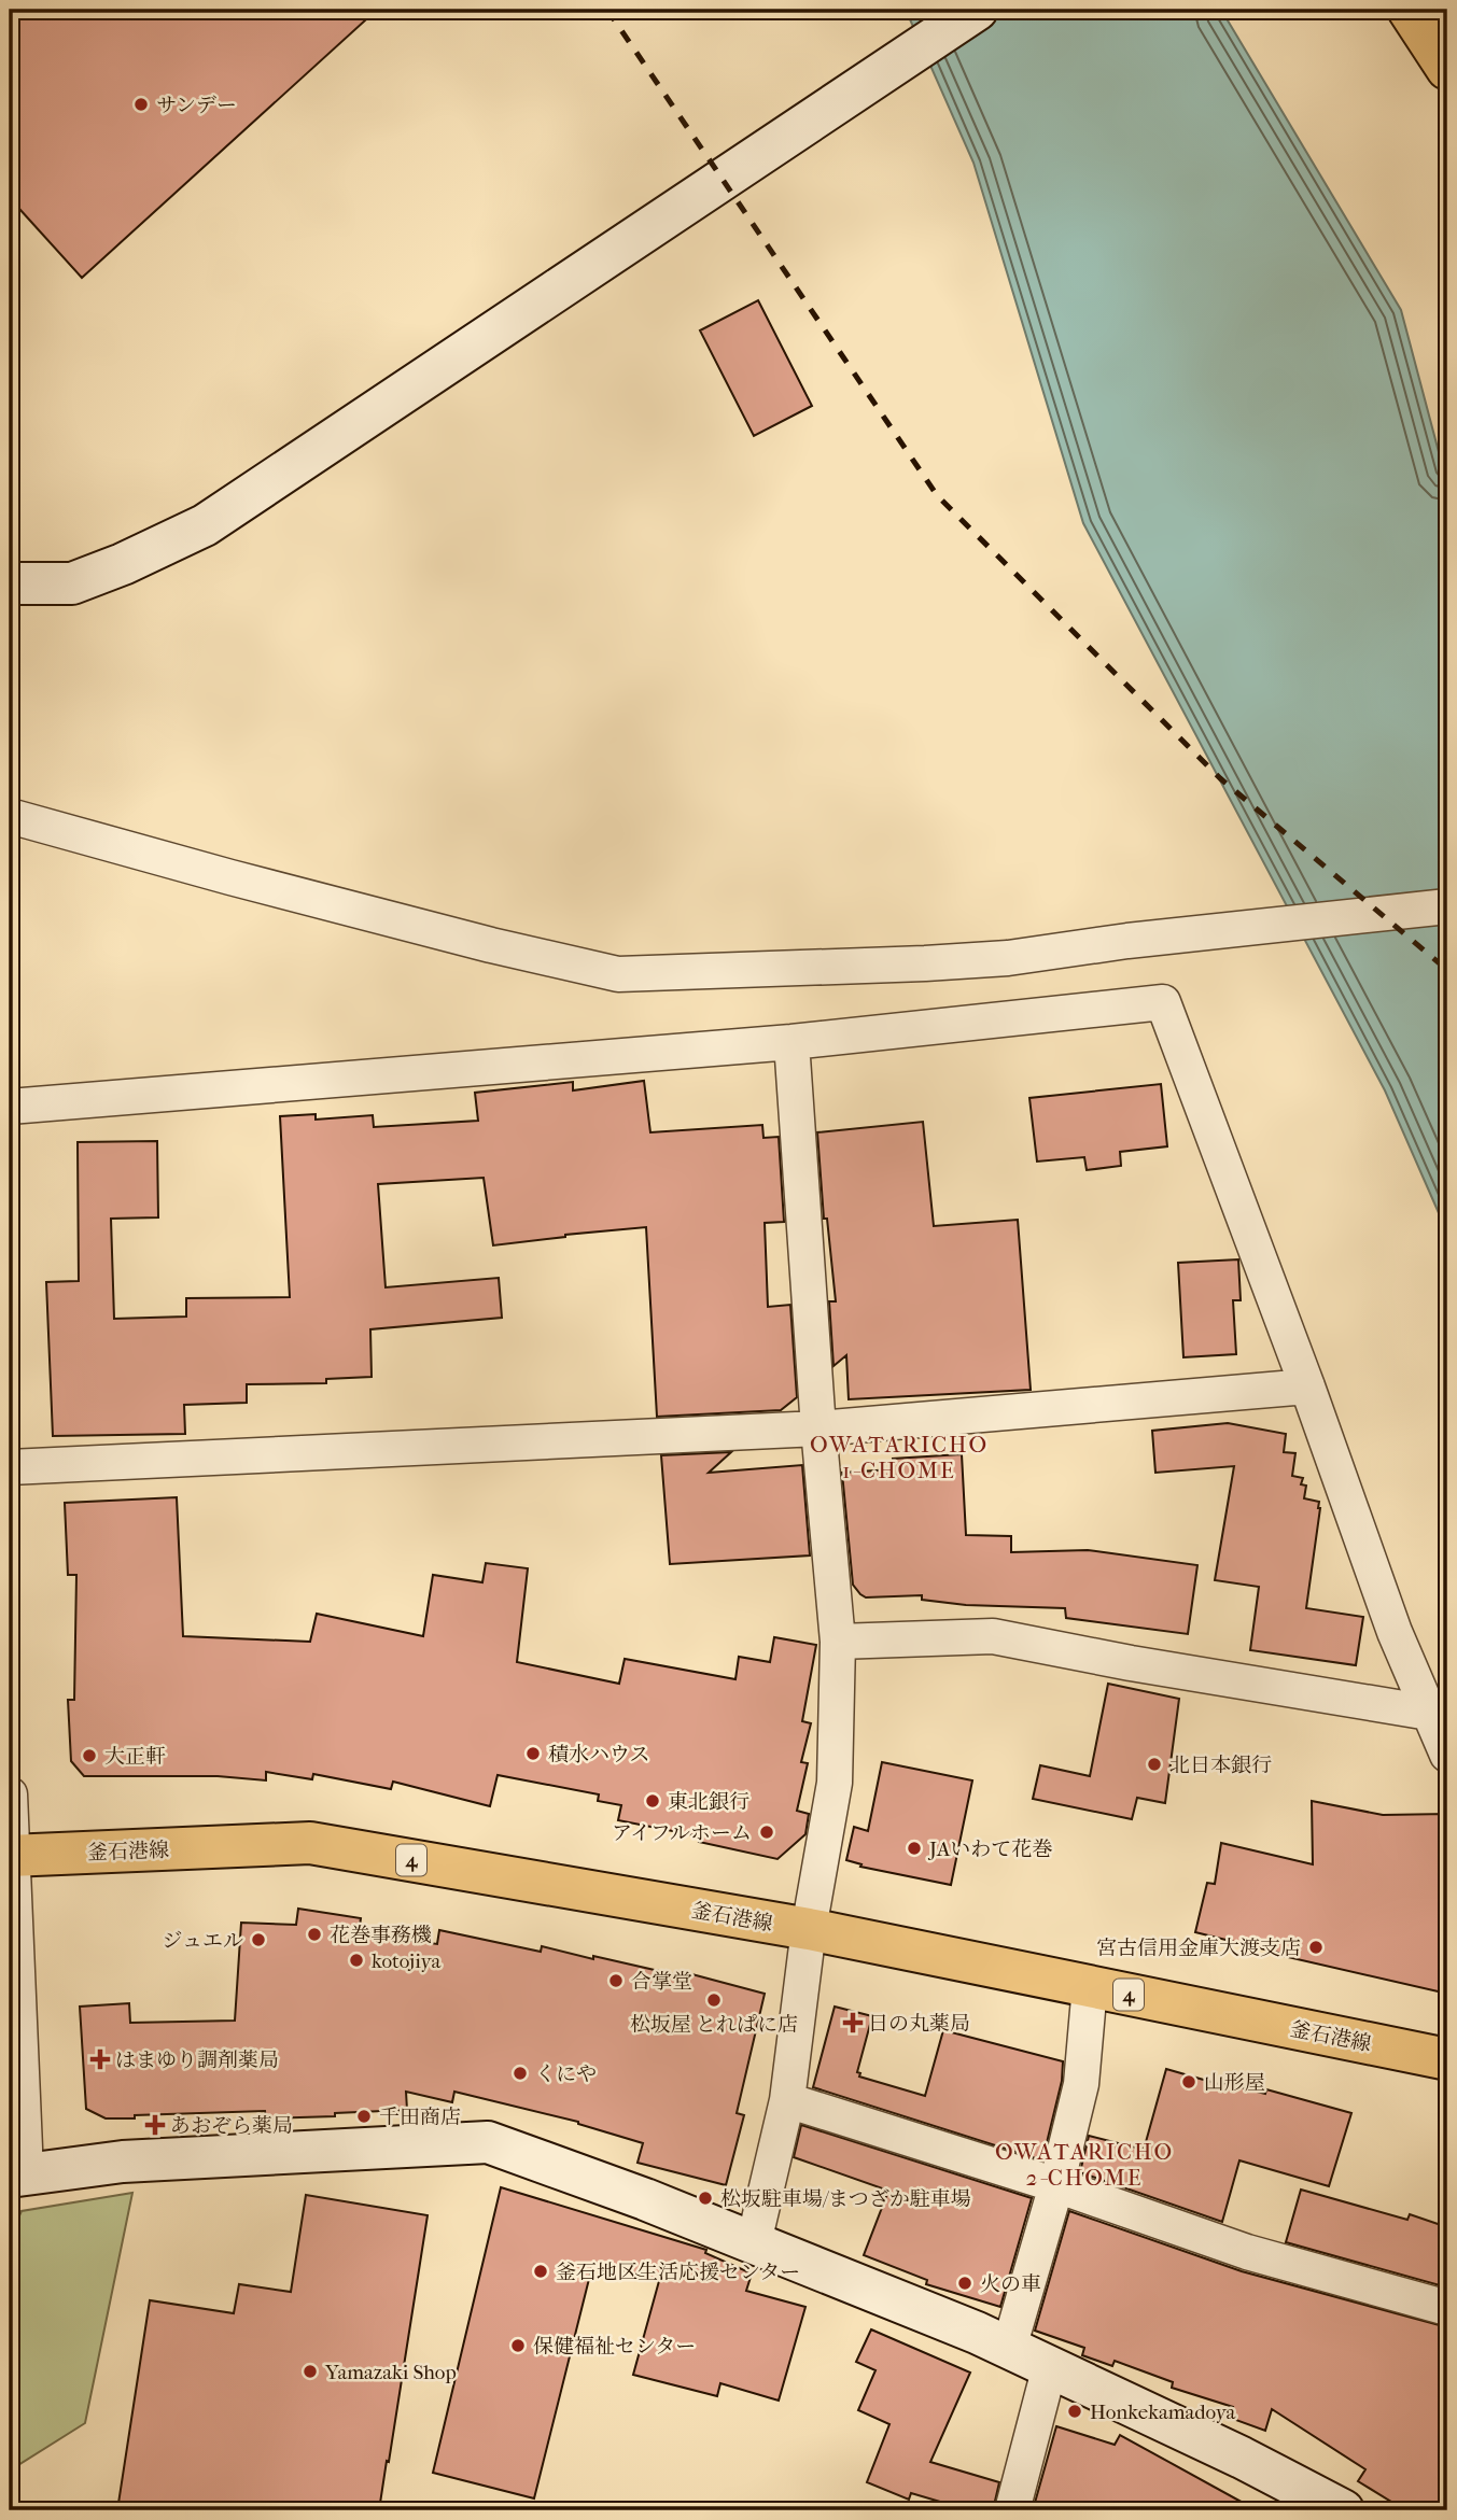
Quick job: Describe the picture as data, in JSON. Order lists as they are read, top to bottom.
{
  "streets": {
    "main road": ["釜石港線", "4"]
  },
  "districts": ["OWATARICHO 1-CHOME", "OWATARICHO 2-CHOME"],
  "places": {
    "other": [
      "サンデー",
      "積水ハウス",
      "大正軒",
      "北日本銀行",
      "東北銀行",
      "アイフルホーム",
      "JAいわて花巻",
      "花巻事務機",
      "ジュエル",
      "宮古信用金庫大渡支店",
      "kotojiya",
      "合掌堂",
      "松坂屋 とれぱに店",
      "くにや",
      "山形屋",
      "千田商店",
      "松坂駐車場/まつざか駐車場",
      "釜石地区生活応援センター",
      "火の車",
      "保健福祉センター",
      "Yamazaki Shop",
      "Honkekamadoya"
    ],
    "health": ["日の丸薬局", "はまゆり調剤薬局", "あおぞら薬局"]
  }
}
